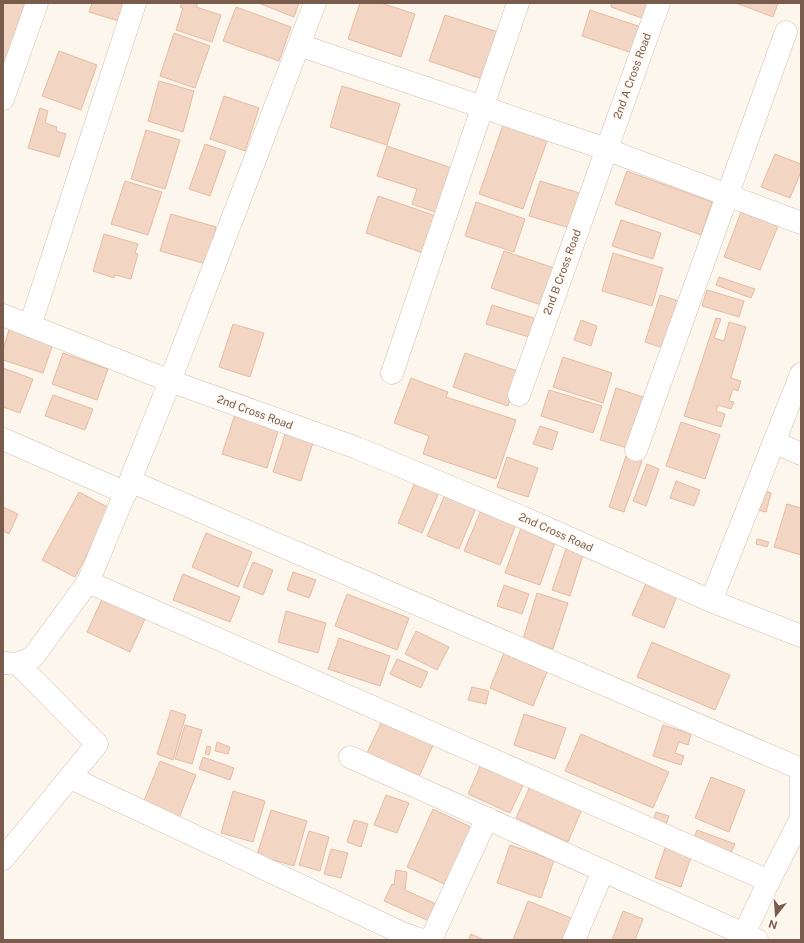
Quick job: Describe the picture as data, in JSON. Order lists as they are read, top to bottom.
{
  "streets": {
    "street": ["2nd A Cross Road", "2nd B Cross Road", "2nd Cross Road"]
  },
  "crossings": [
    ["2nd A Cross Road", "2nd B Cross Road"]
  ],
  "north": "bottom"
}
